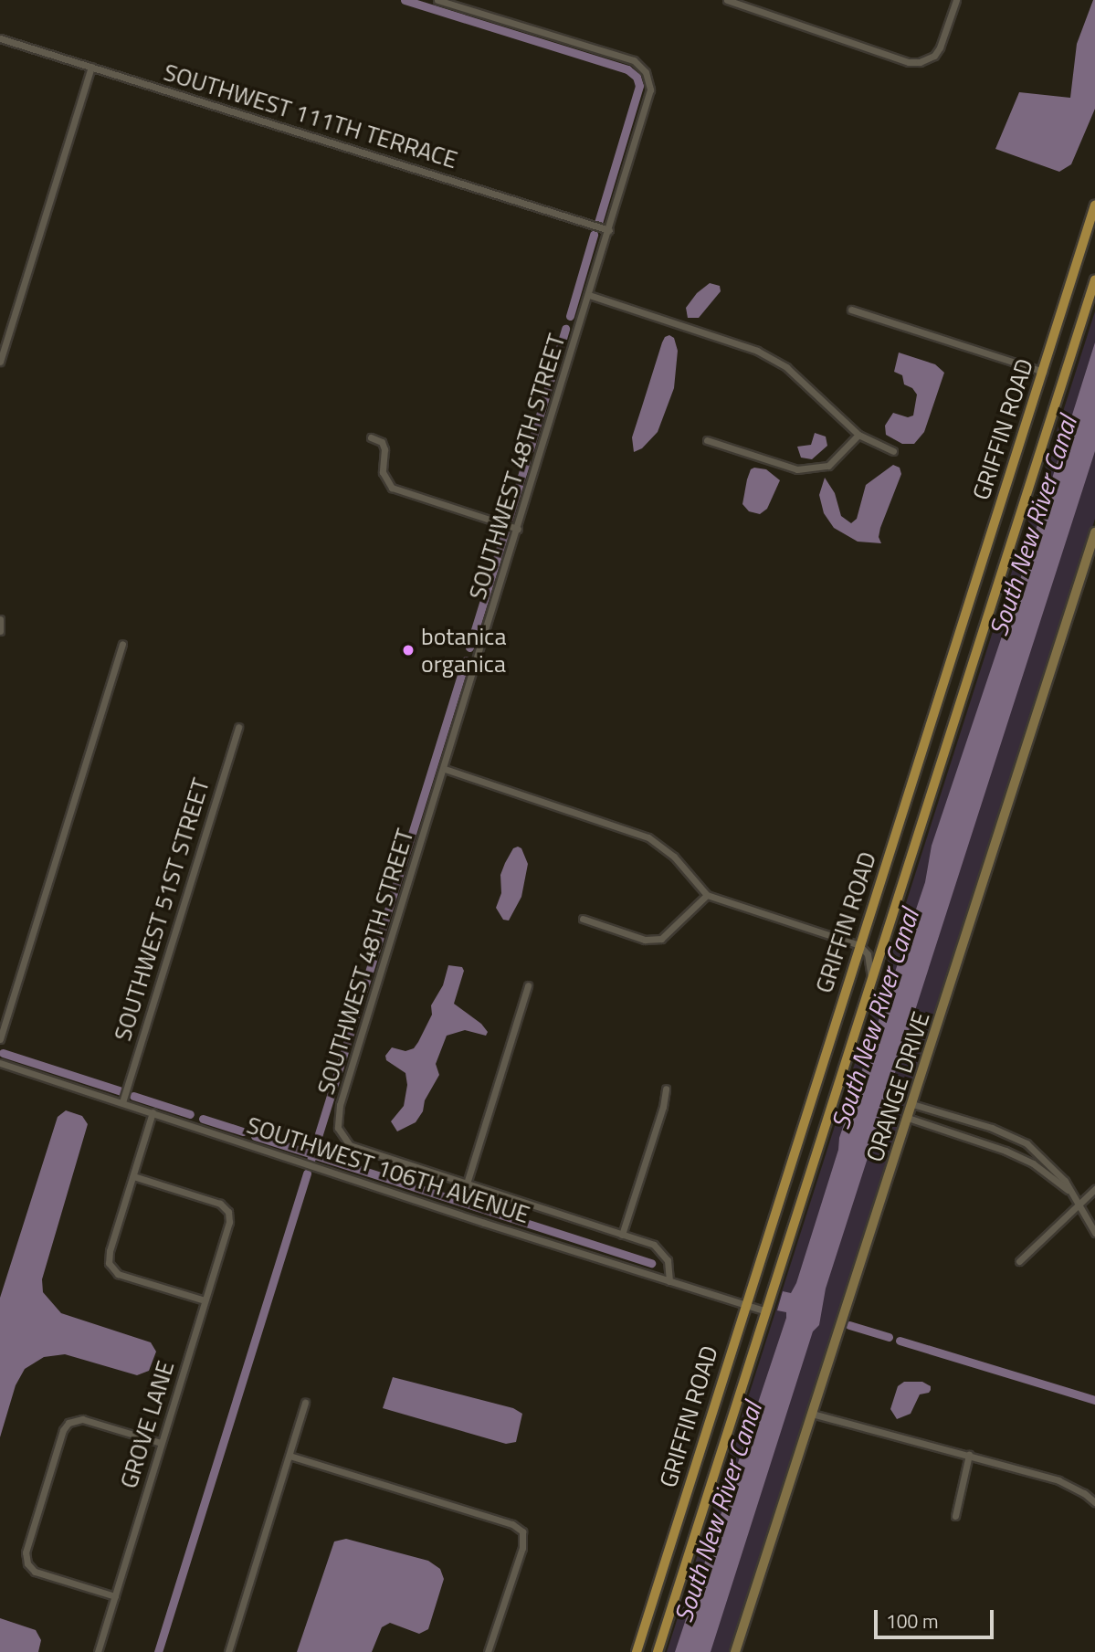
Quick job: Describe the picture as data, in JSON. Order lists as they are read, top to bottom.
{
  "streets": {
    "main road": ["GRIFFIN ROAD"],
    "street": [
      "SOUTHWEST 111TH TERRACE",
      "SOUTHWEST 48TH STREET",
      "SOUTHWEST 51ST STREET",
      "ORANGE DRIVE",
      "SOUTHWEST 106TH AVENUE",
      "GROVE LANE"
    ]
  },
  "crossings": [
    ["SOUTHWEST 111TH TERRACE", "SOUTHWEST 48TH STREET"],
    ["GRIFFIN ROAD", "SOUTHWEST 106TH AVENUE"],
    ["SOUTHWEST 51ST STREET", "SOUTHWEST 106TH AVENUE"]
  ],
  "water": ["South New River Canal"],
  "places": ["botanica organica"],
  "scale_bar": "100 m"
}
